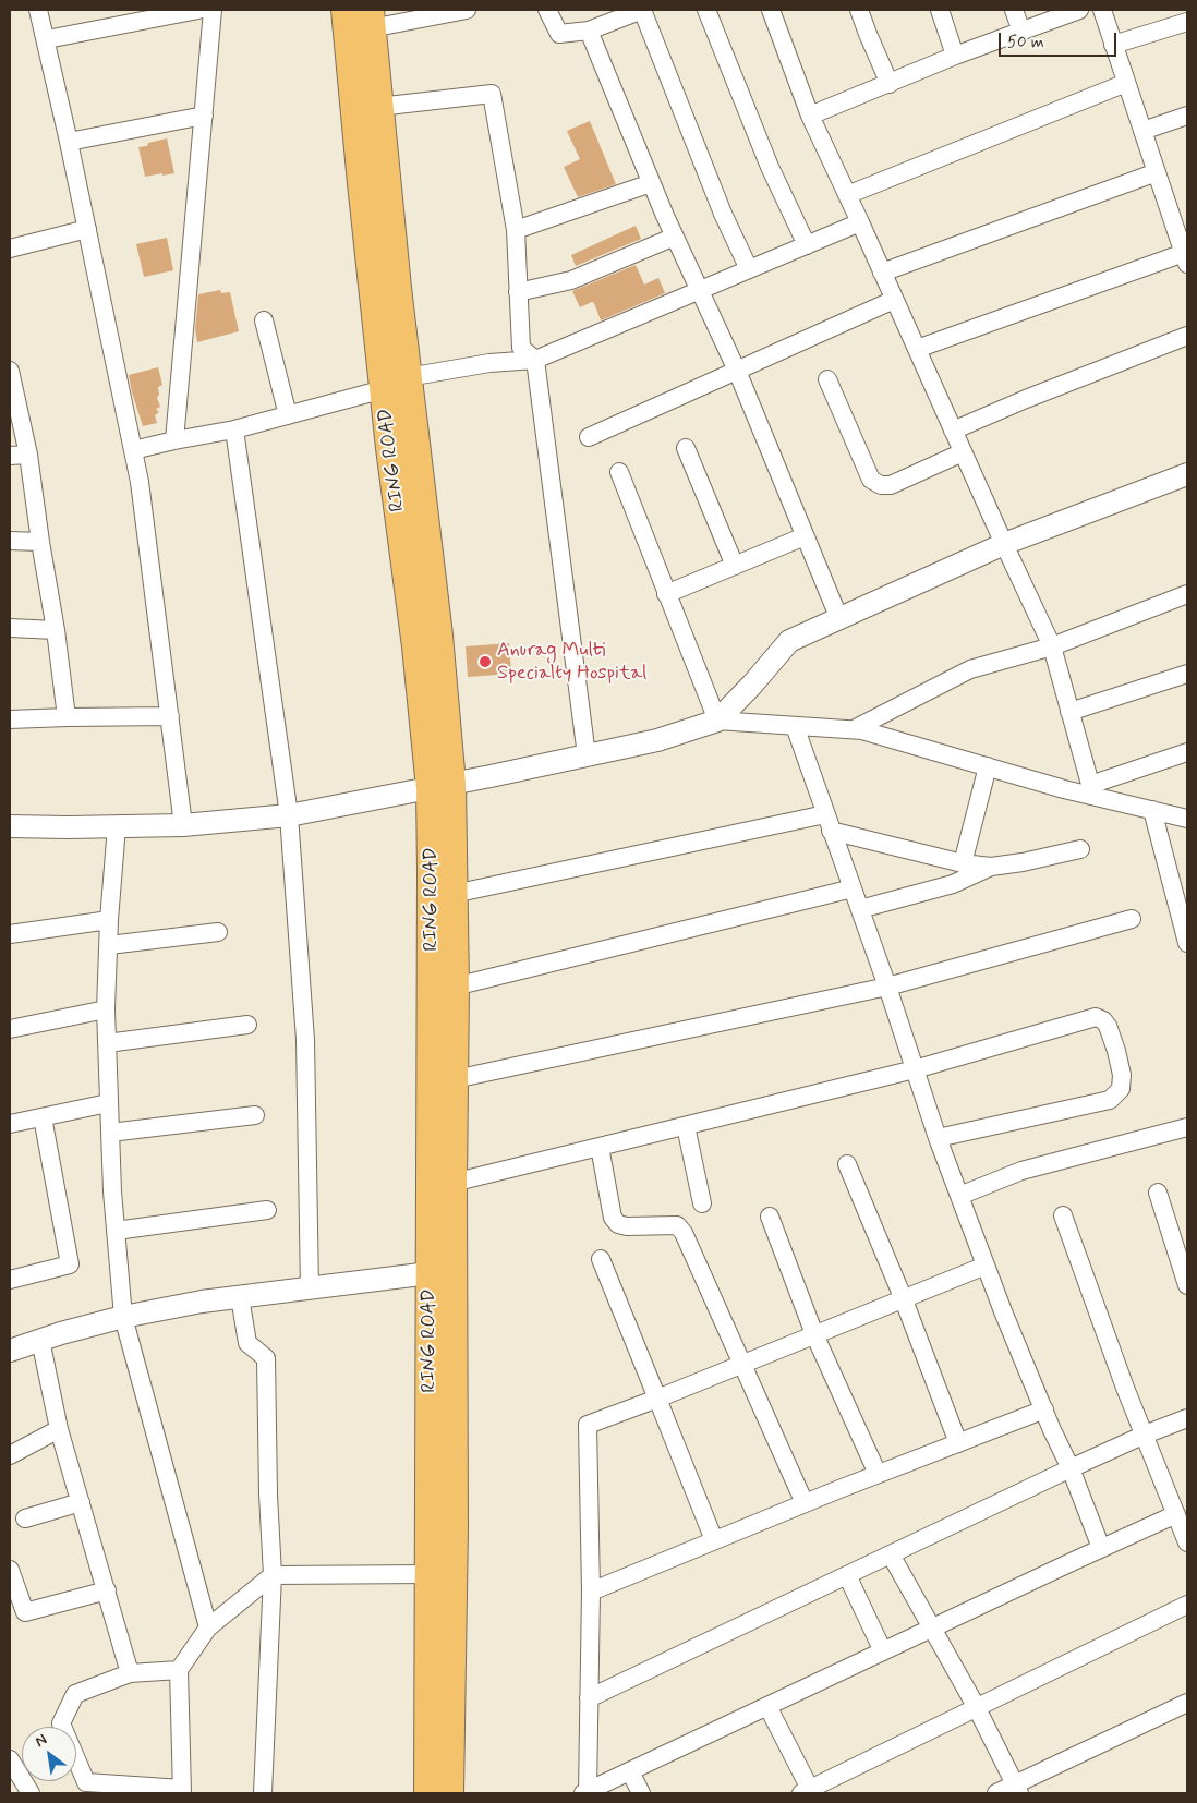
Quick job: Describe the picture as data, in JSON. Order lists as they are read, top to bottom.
{
  "streets": {
    "highway": ["RING ROAD"]
  },
  "places": ["Anurag Multi Specialty Hospital"],
  "scale_bar": "50 m",
  "north": "top left"
}
